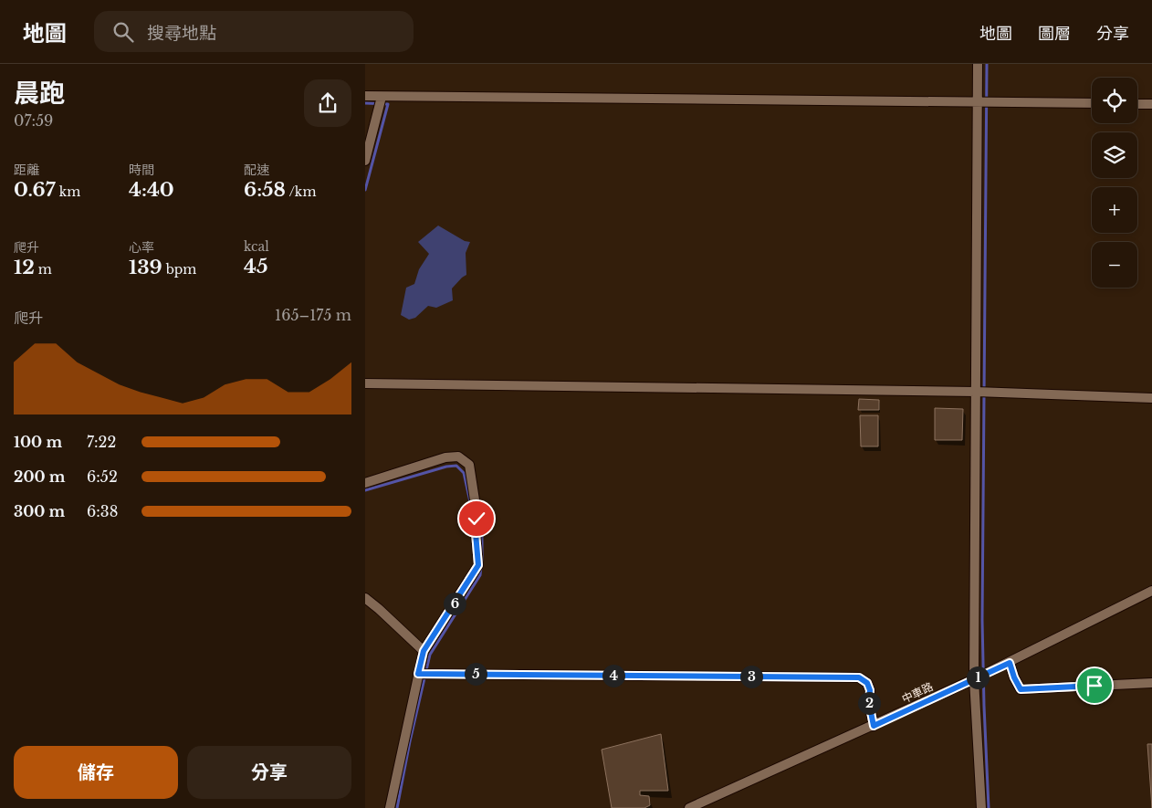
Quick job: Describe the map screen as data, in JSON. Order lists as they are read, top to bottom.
{
  "streets": {
    "street": ["中車路"]
  },
  "page": {
    "header": "地圖",
    "search": "搜尋地點",
    "nav": ["地圖", "圖層", "分享"],
    "heading": ["晨跑", "07:59"],
    "map_buttons": ["+", "−"],
    "stats": [
      ["距離", "0.67 km"],
      ["時間", "4:40"],
      ["配速", "6:58 /km"],
      ["爬升", "12 m"],
      ["心率", "139 bpm"],
      ["kcal", "45"]
    ],
    "chart": ["爬升", "165–175 m"],
    "list": [
      {
        "name": "100 m",
        "note": "7:22"
      },
      {
        "name": "200 m",
        "note": "6:52"
      },
      {
        "name": "300 m",
        "note": "6:38"
      }
    ],
    "pins": [
      "6",
      "5",
      "4",
      "3",
      "1",
      "2"
    ],
    "buttons": ["儲存", "分享"]
  }
}
